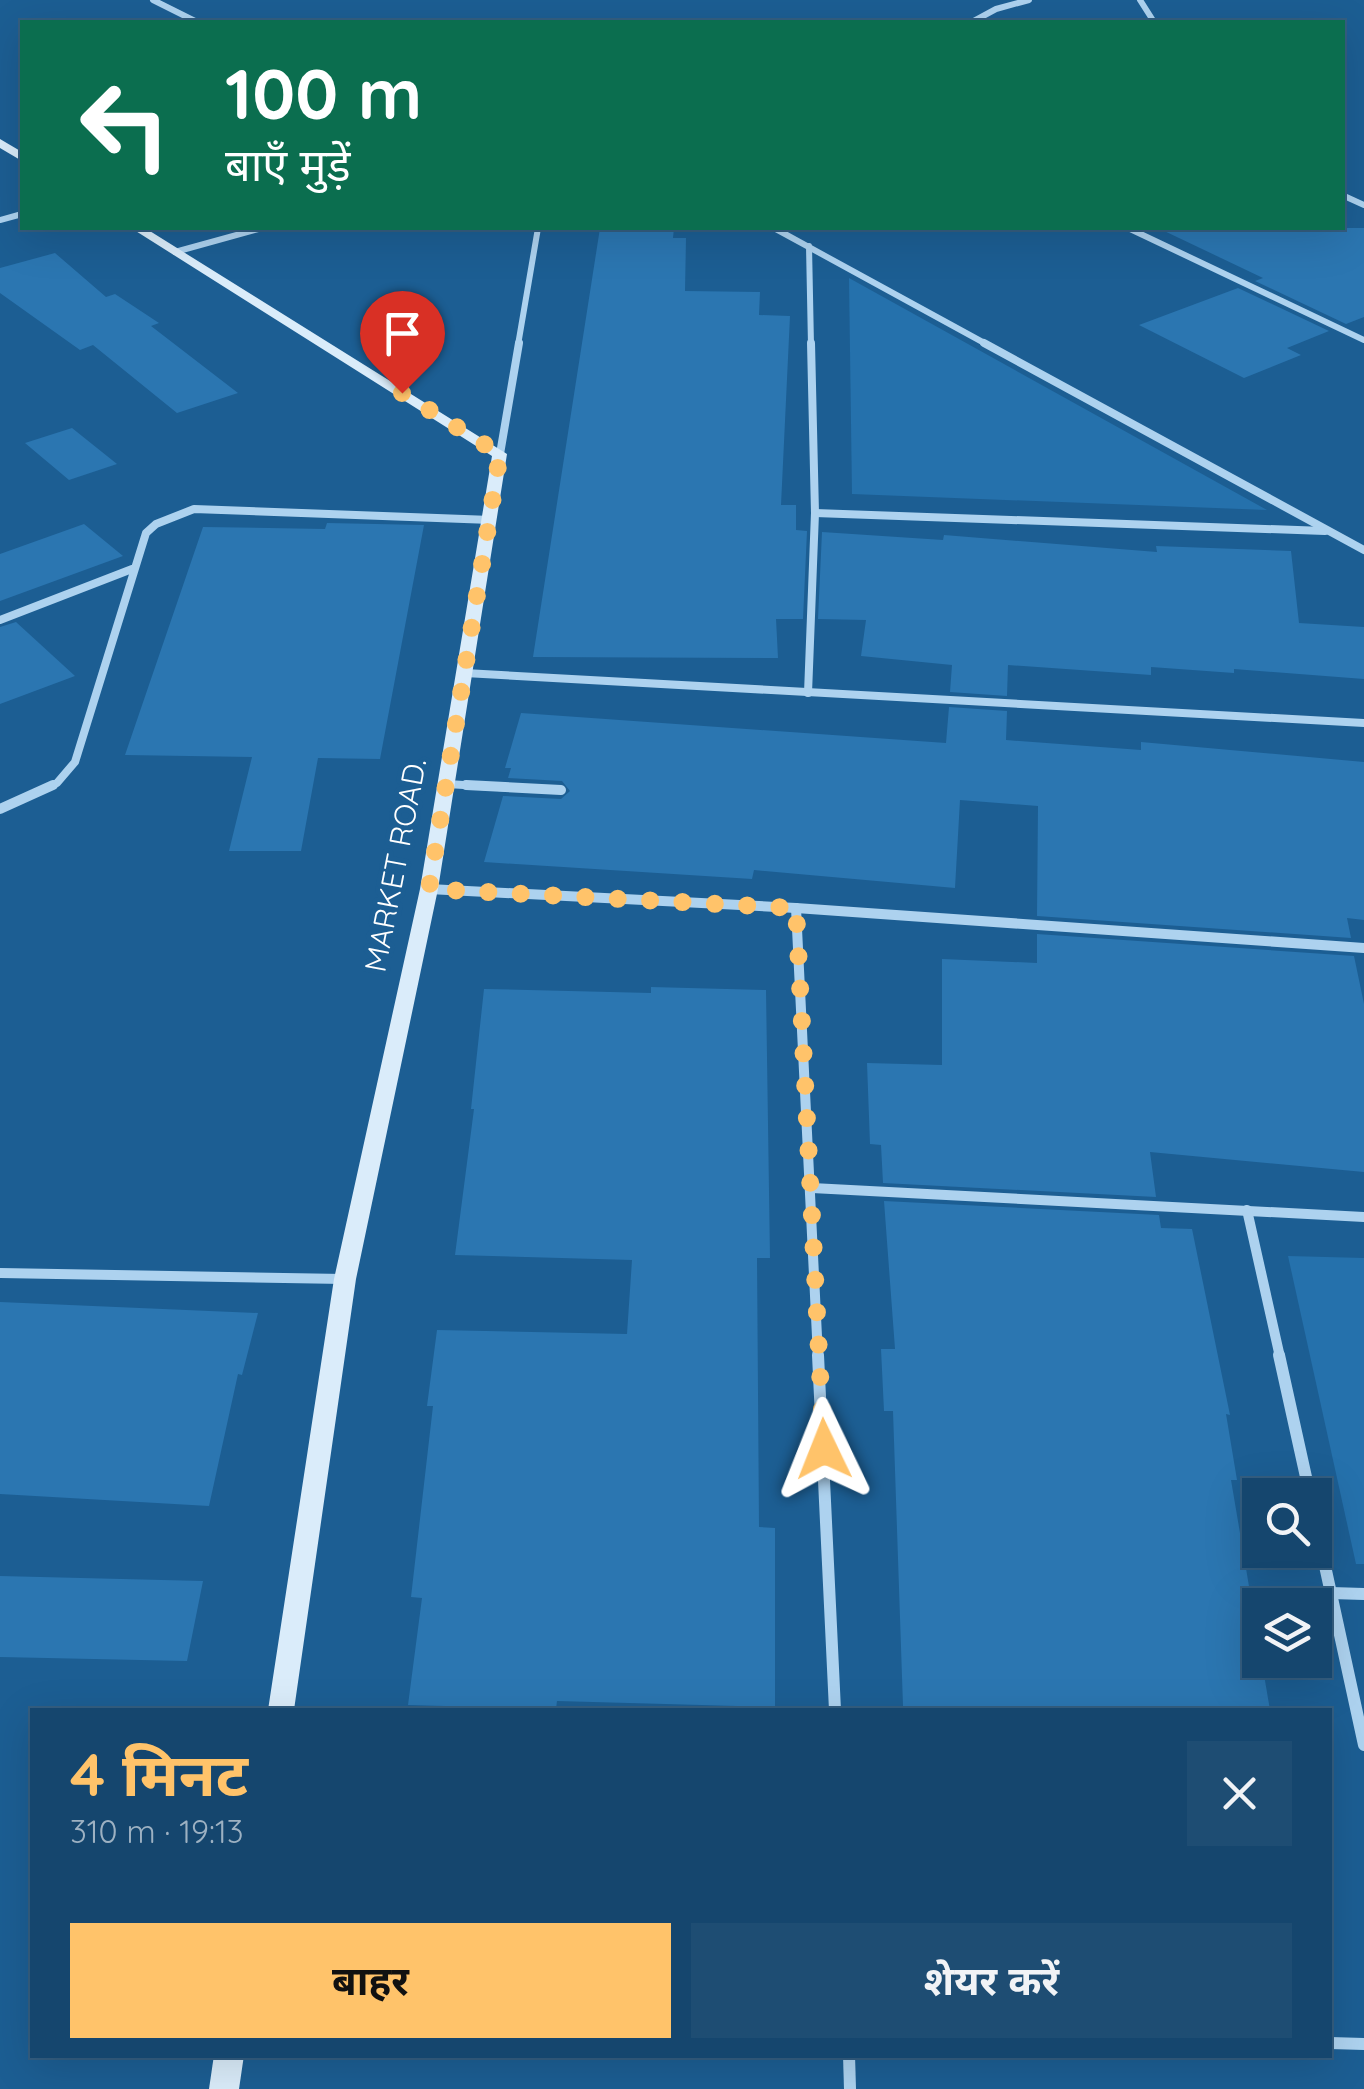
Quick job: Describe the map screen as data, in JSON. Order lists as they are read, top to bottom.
{
  "streets": {
    "street": ["MARKET ROAD."]
  },
  "page": {
    "turn": ["100 m", "बाएँ मुड़ें"],
    "heading": ["4 मिनट", "310 m · 19:13"],
    "buttons": ["बाहर", "शेयर करें"]
  }
}
